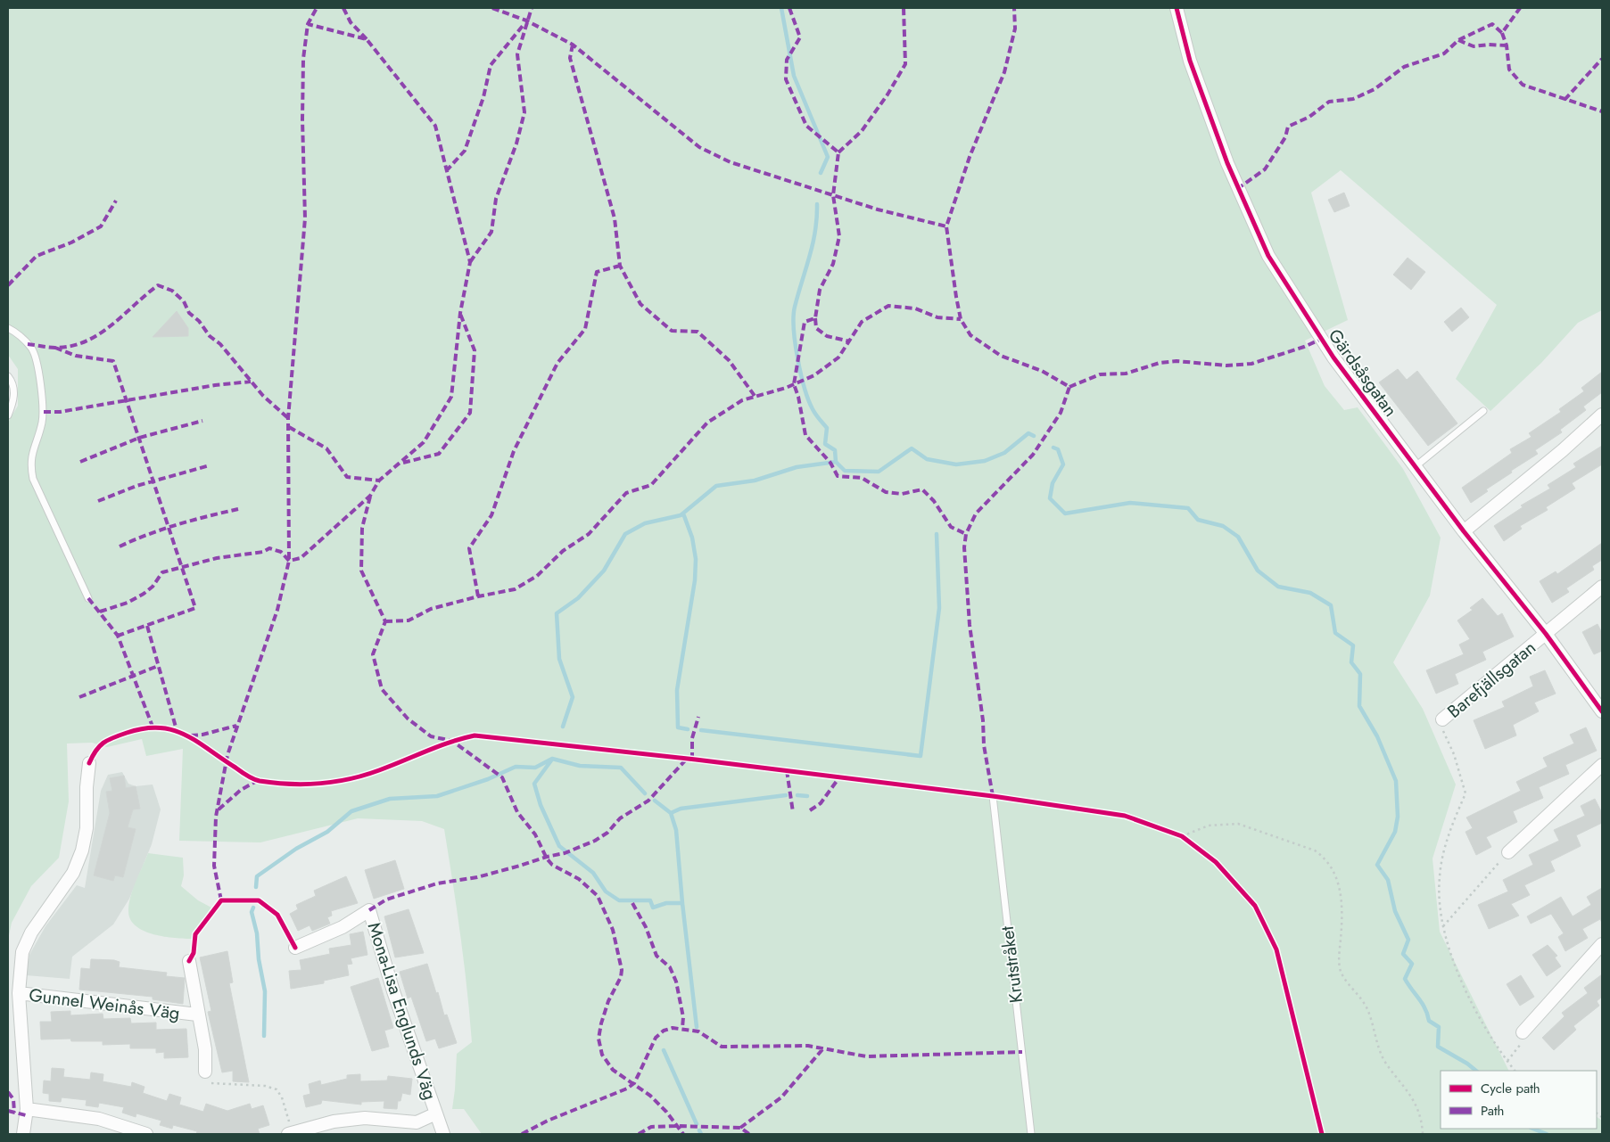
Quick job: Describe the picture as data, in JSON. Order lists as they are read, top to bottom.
{
  "streets": {
    "street": [
      "Gärdsåsgatan",
      "Barefjällsgatan",
      "Gunnel Weinås Väg",
      "Mona-Lisa Englunds Väg"
    ],
    "lane": ["Krutstråket"]
  },
  "crossings": [
    ["Gärdsåsgatan", "Barefjällsgatan"]
  ],
  "legend": ["Cycle path", "Path"]
}
